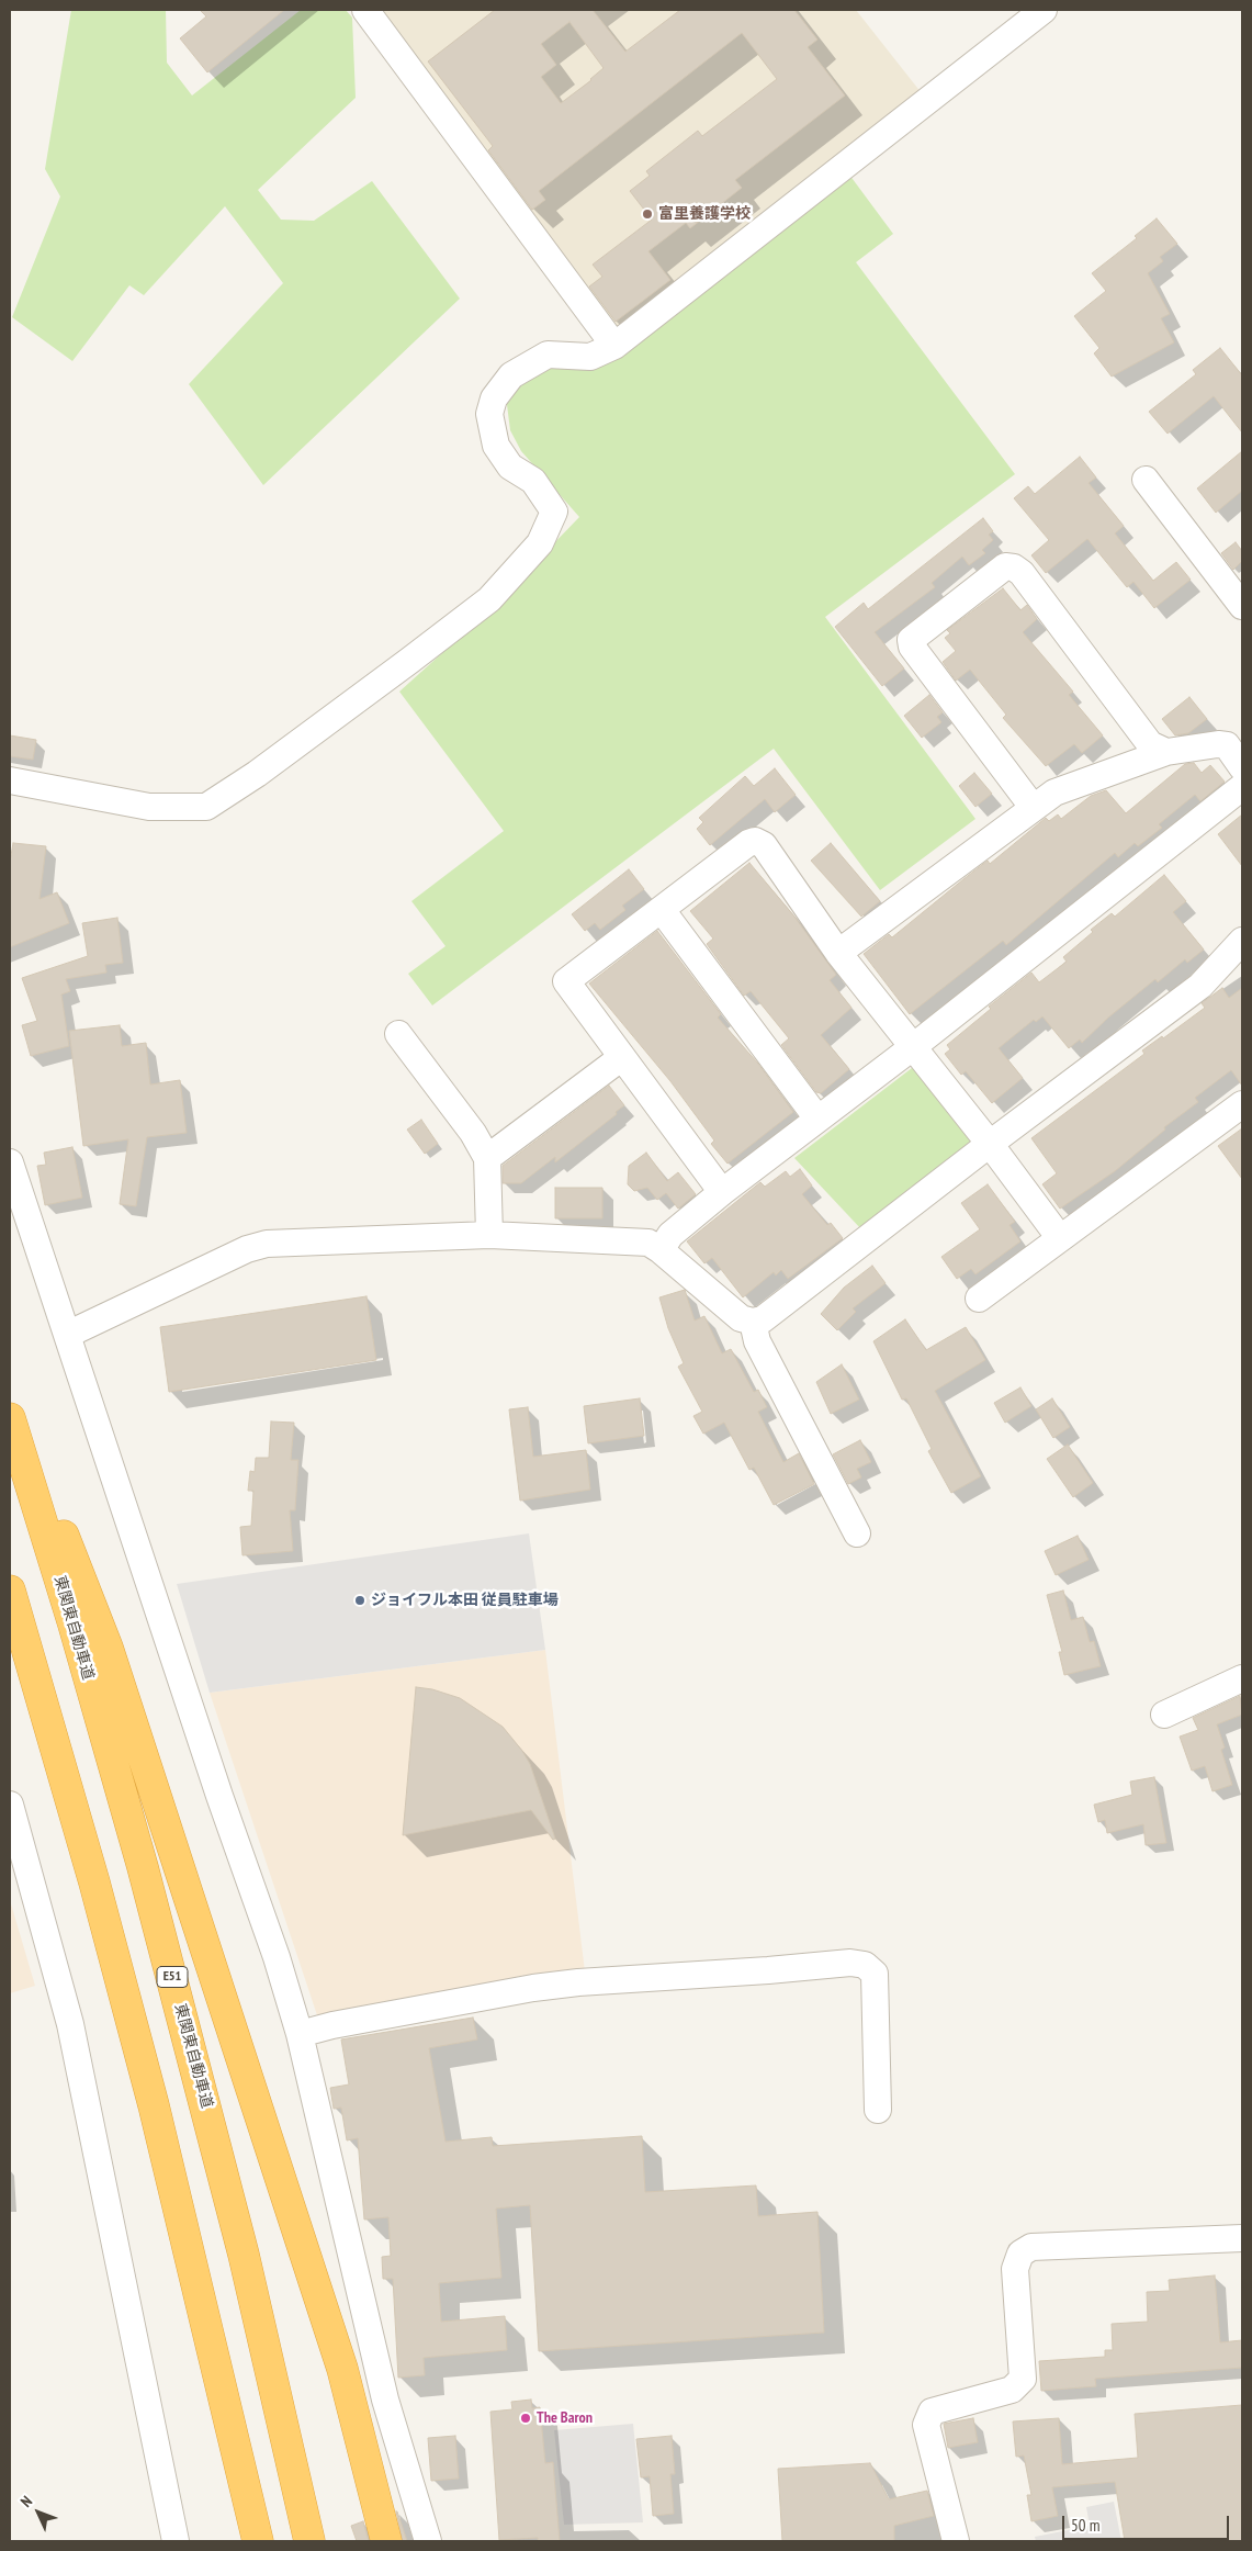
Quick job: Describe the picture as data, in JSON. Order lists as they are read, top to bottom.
{
  "streets": {
    "highway": ["東関東自動車道", "E51"]
  },
  "places": ["富里養護学校", "ジョイフル本田 従員駐車場", "The Baron"],
  "scale_bar": "50 m",
  "north": "top left"
}
